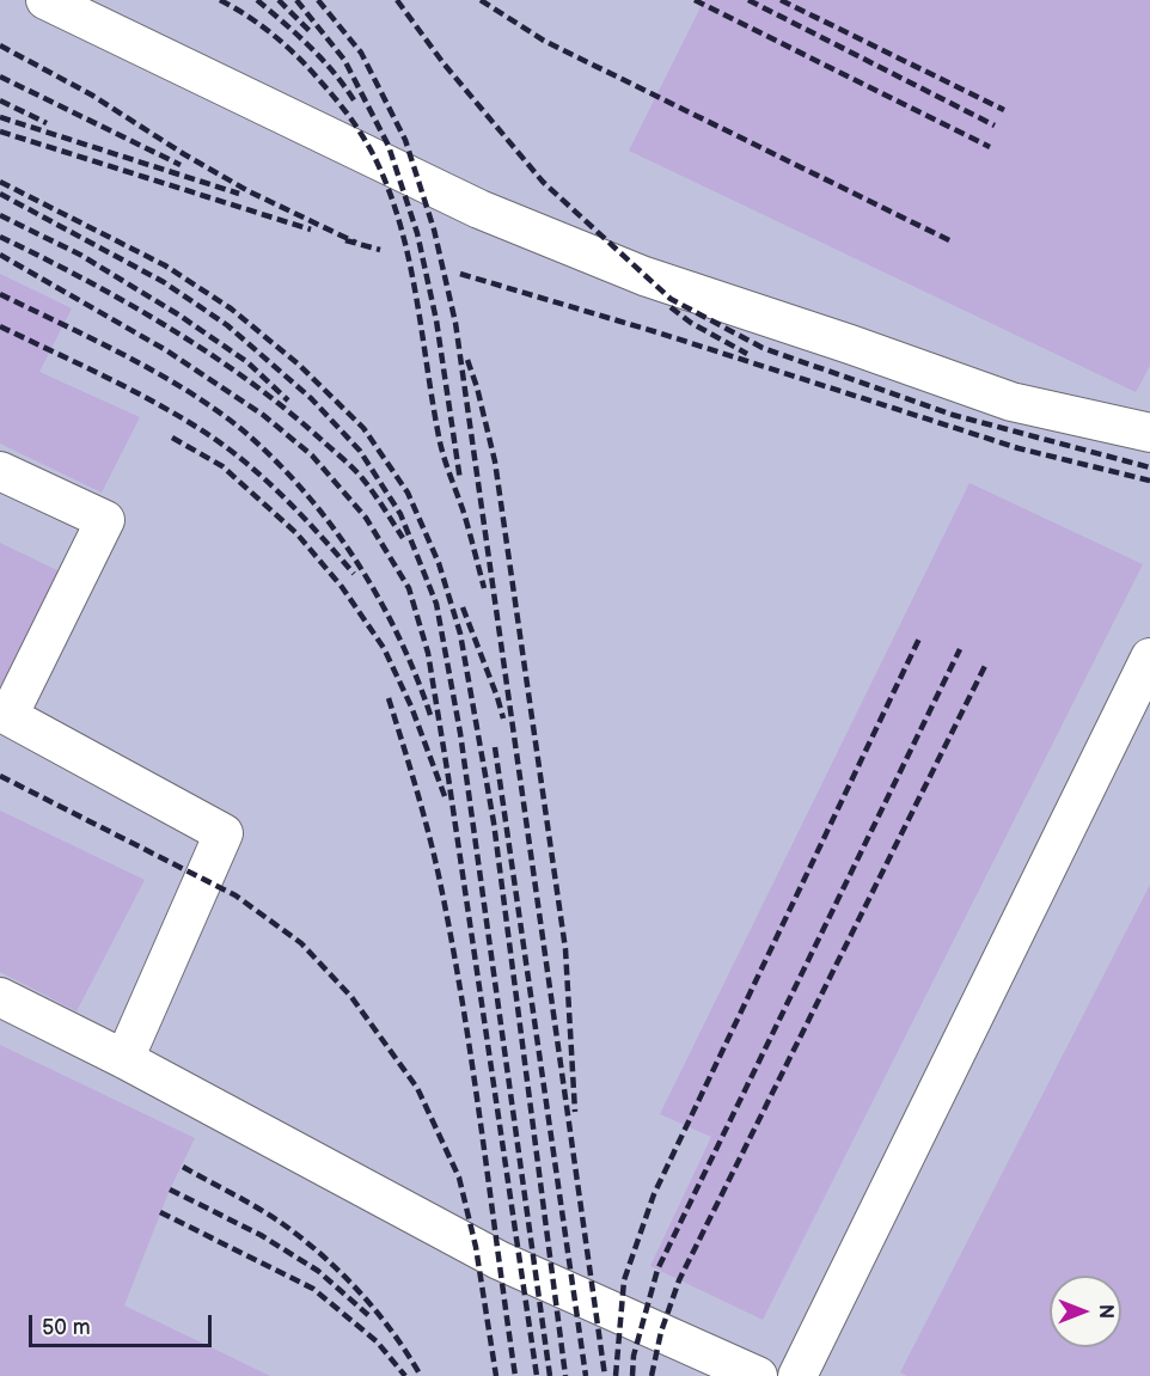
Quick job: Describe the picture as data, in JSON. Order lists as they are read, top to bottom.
{
  "scale_bar": "50 m",
  "north": "right"
}
